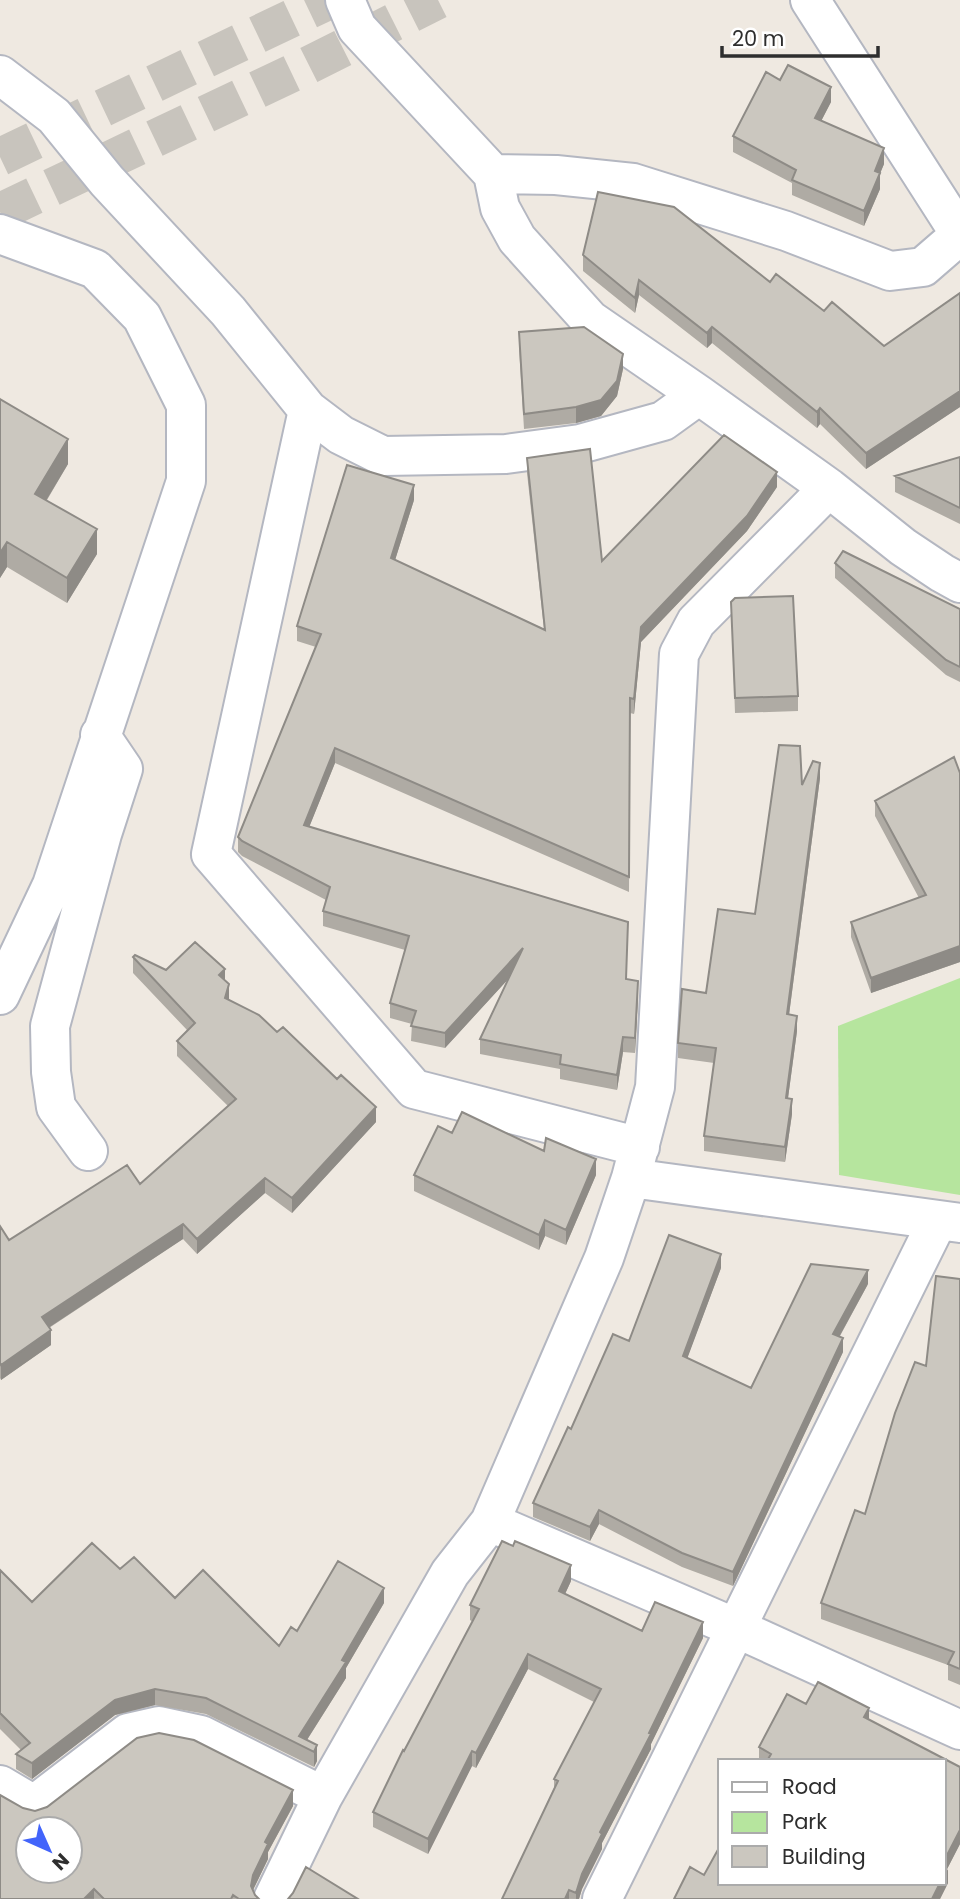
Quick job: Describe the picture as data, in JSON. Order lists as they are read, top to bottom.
{
  "legend": ["Road", "Park", "Building"],
  "scale_bar": "20 m",
  "north": "bottom right"
}
